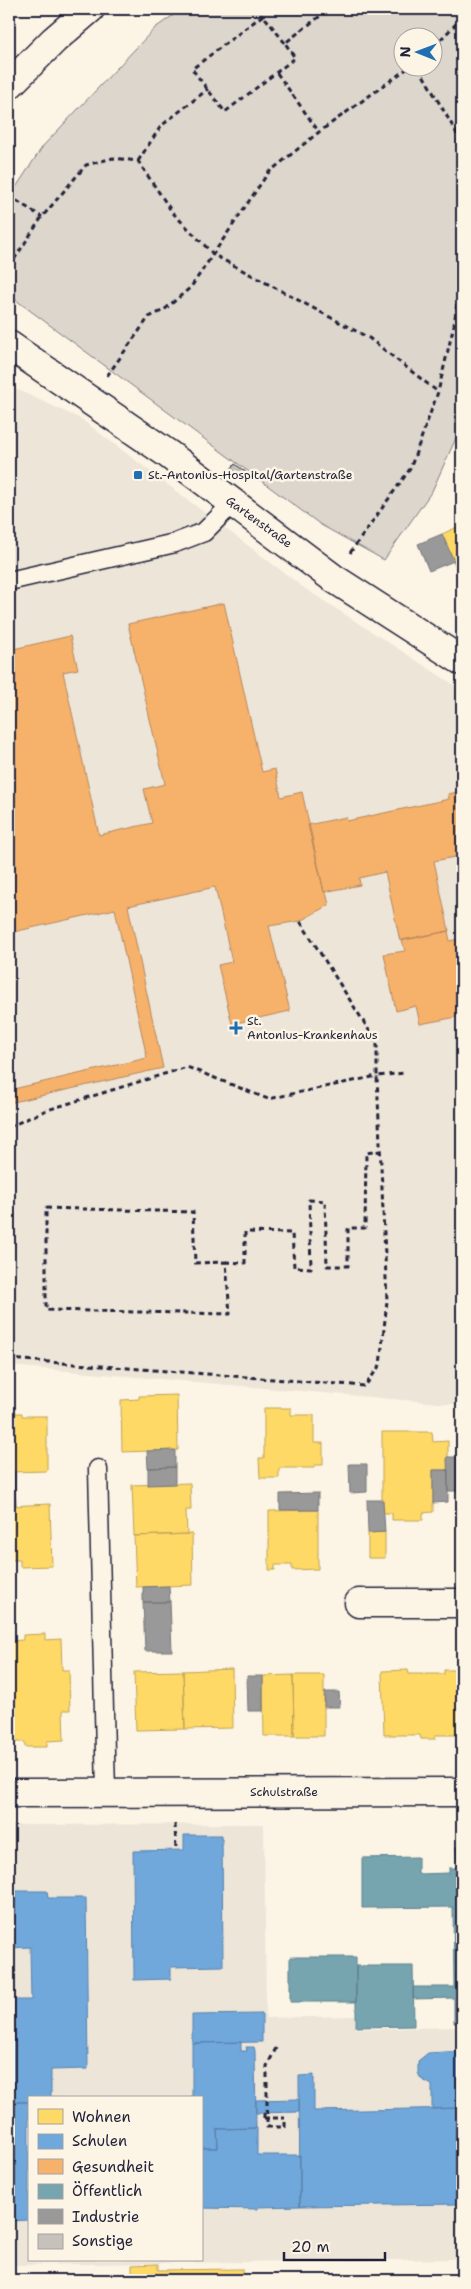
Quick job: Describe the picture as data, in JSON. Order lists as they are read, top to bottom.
{
  "streets": {
    "street": ["Gartenstraße", "Schulstraße"]
  },
  "places": {
    "transit": ["St.-Antonius-Hospital/Gartenstraße"],
    "health": ["St. Antonius-Krankenhaus"]
  },
  "legend": [
    "Wohnen",
    "Schulen",
    "Gesundheit",
    "Öffentlich",
    "Industrie",
    "Sonstige"
  ],
  "scale_bar": "20 m",
  "north": "left"
}
